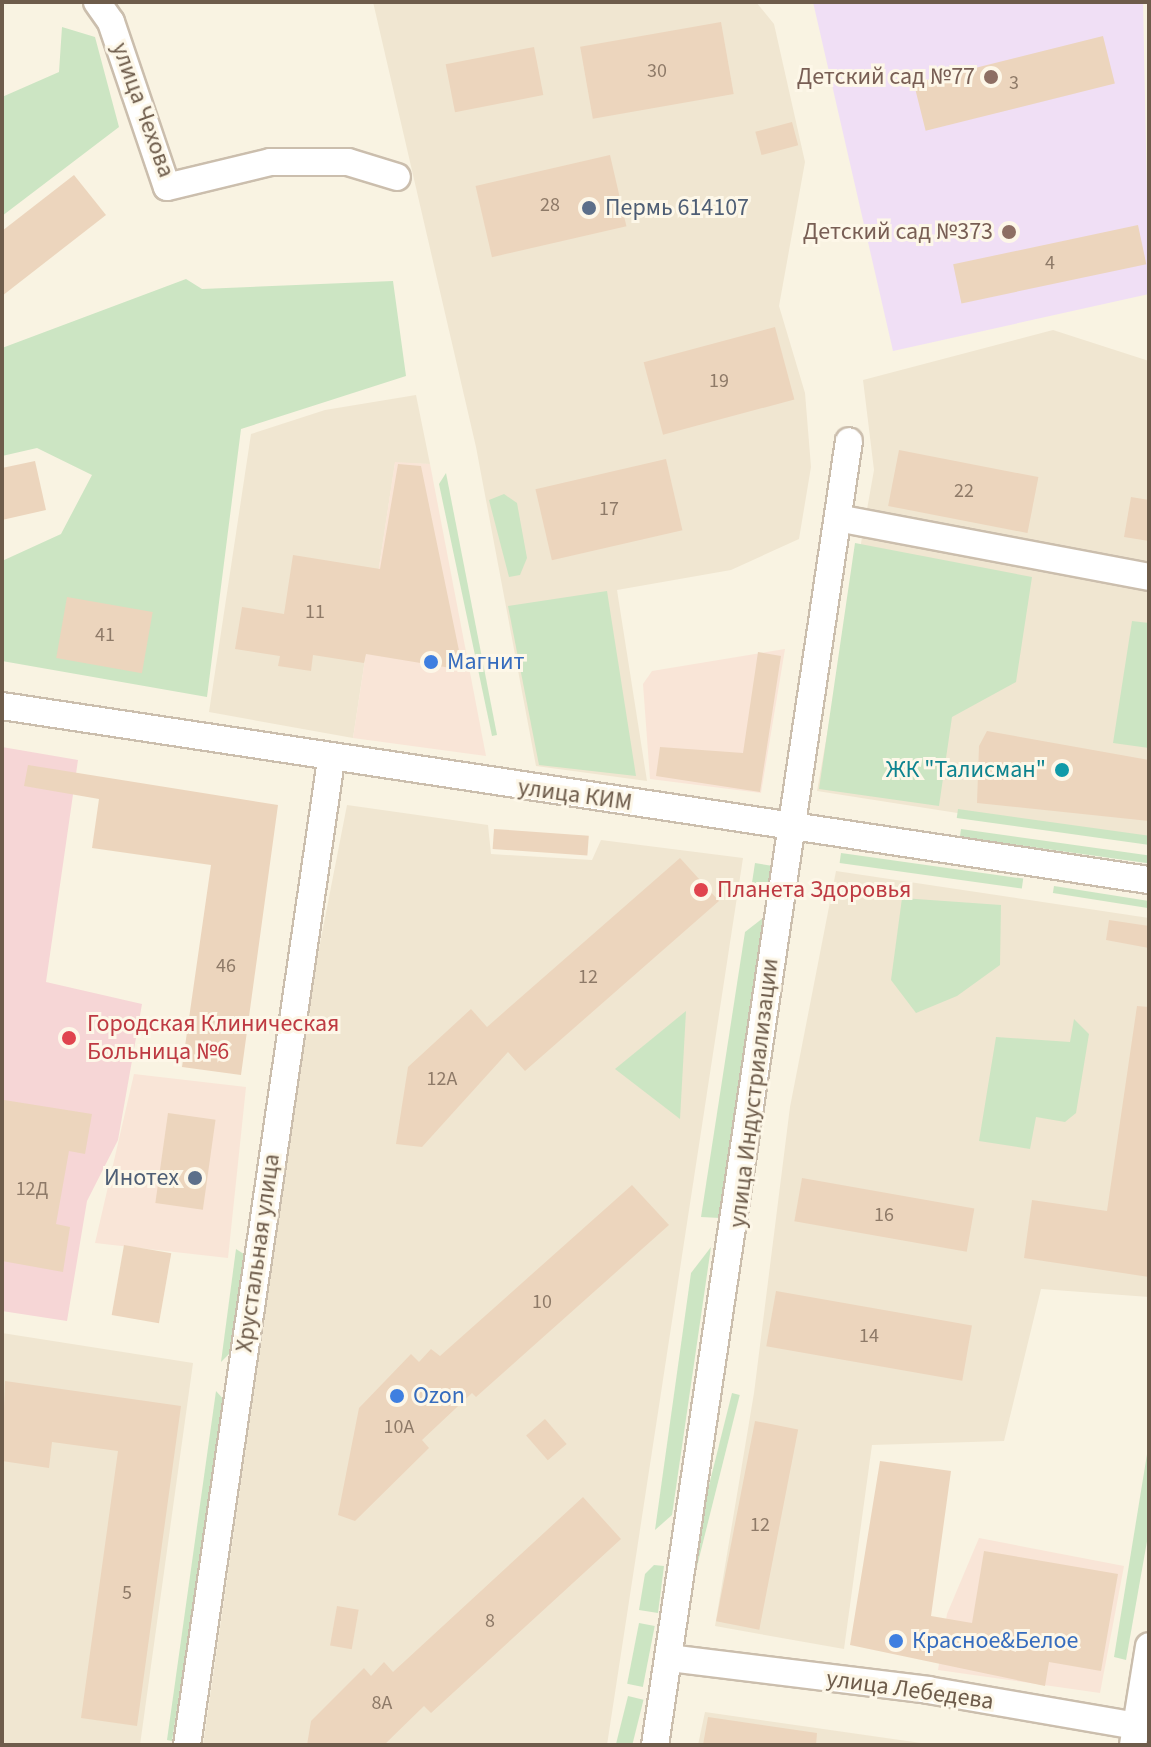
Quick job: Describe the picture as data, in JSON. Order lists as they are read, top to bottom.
{
  "streets": {
    "street": [
      "улица Чехова",
      "улица КИМ",
      "улица Индустриализации",
      "Хрустальная улица",
      "улица Лебедева"
    ]
  },
  "crossings": [
    ["улица КИМ", "улица Индустриализации"],
    ["улица КИМ", "Хрустальная улица"],
    ["улица Индустриализации", "улица Лебедева"]
  ],
  "places": [
    "Детский сад №77",
    "Пермь 614107",
    "Детский сад №373",
    "Магнит",
    "ЖК \"Талисман\"",
    "Планета Здоровья",
    "Городская Клиническая Больница №6",
    "Инотех",
    "Ozon",
    "Красное&Белое"
  ],
  "house_numbers": [
    "30",
    "3",
    "28",
    "4",
    "19",
    "22",
    "17",
    "11",
    "41",
    "46",
    "12",
    "12А",
    "12Д",
    "16",
    "10",
    "14",
    "10А",
    "12",
    "5",
    "8",
    "8А"
  ]
}
